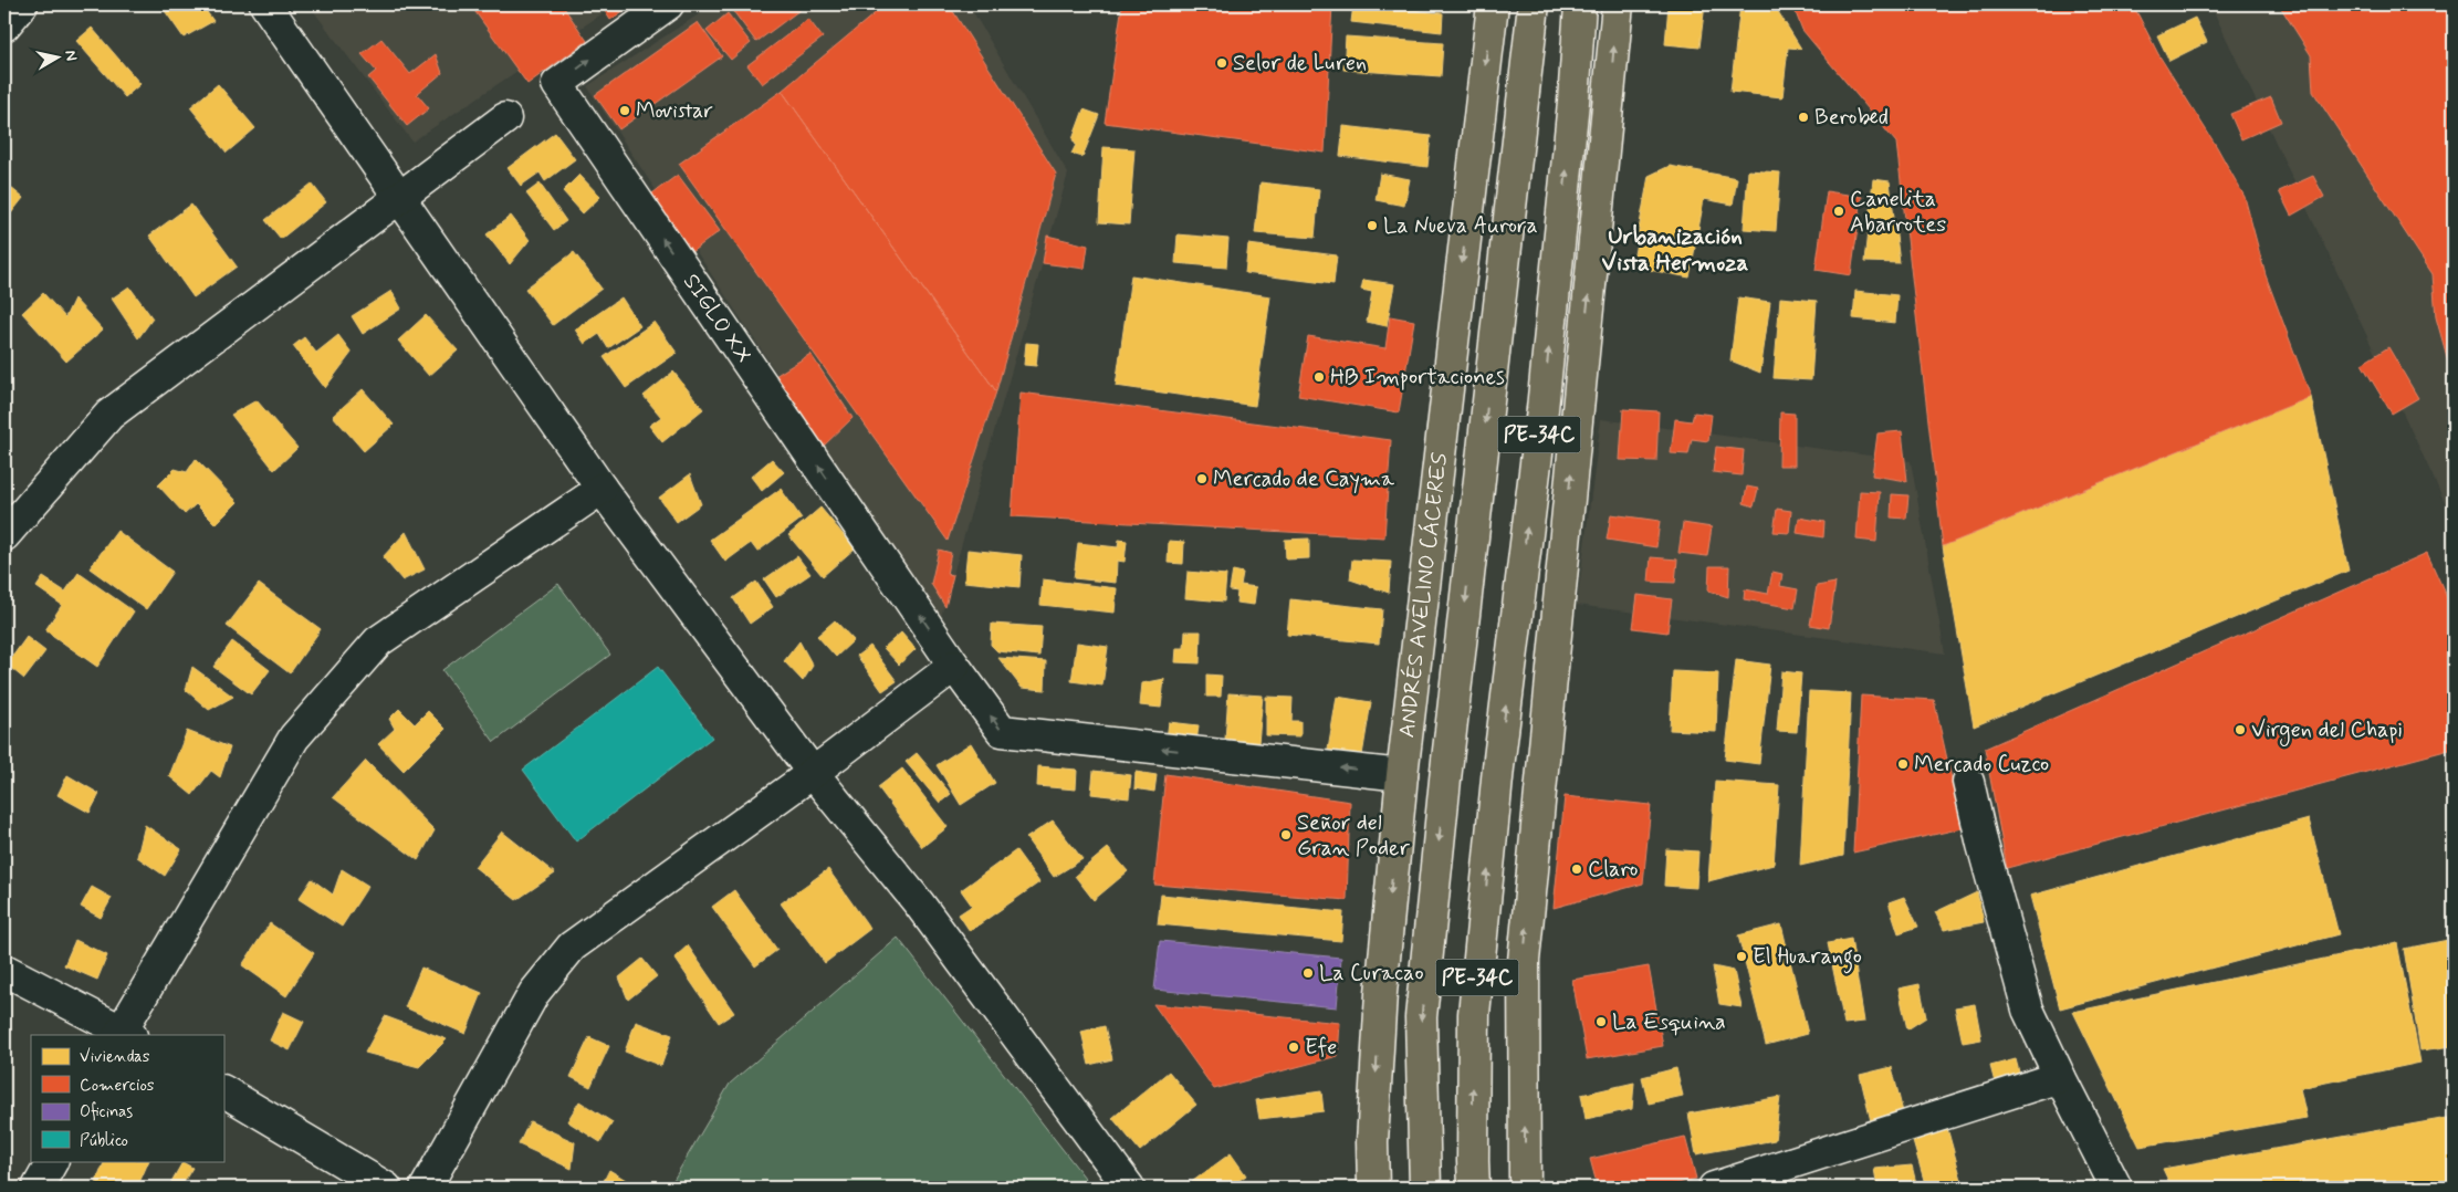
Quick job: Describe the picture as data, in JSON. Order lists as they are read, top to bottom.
{
  "streets": {
    "main road": ["PE-34C", "ANDRÉS AVELINO CÁCERES"],
    "street": ["SIGLO XX"]
  },
  "districts": ["Urbanización Vista Hermoza"],
  "places": [
    "Selor de Luren",
    "Movistar",
    "Berobed",
    "Canelita Abarrotes",
    "La Nueva Aurora",
    "HB Importaciones",
    "Mercado de Cayma",
    "Virgen del Chapi",
    "Mercado Cuzco",
    "Señor del Gran Poder",
    "Claro",
    "El Huarango",
    "La Curacao",
    "La Esquina",
    "Efe"
  ],
  "legend": [
    "Viviendas",
    "Comercios",
    "Oficinas",
    "Público"
  ],
  "north": "right"
}
